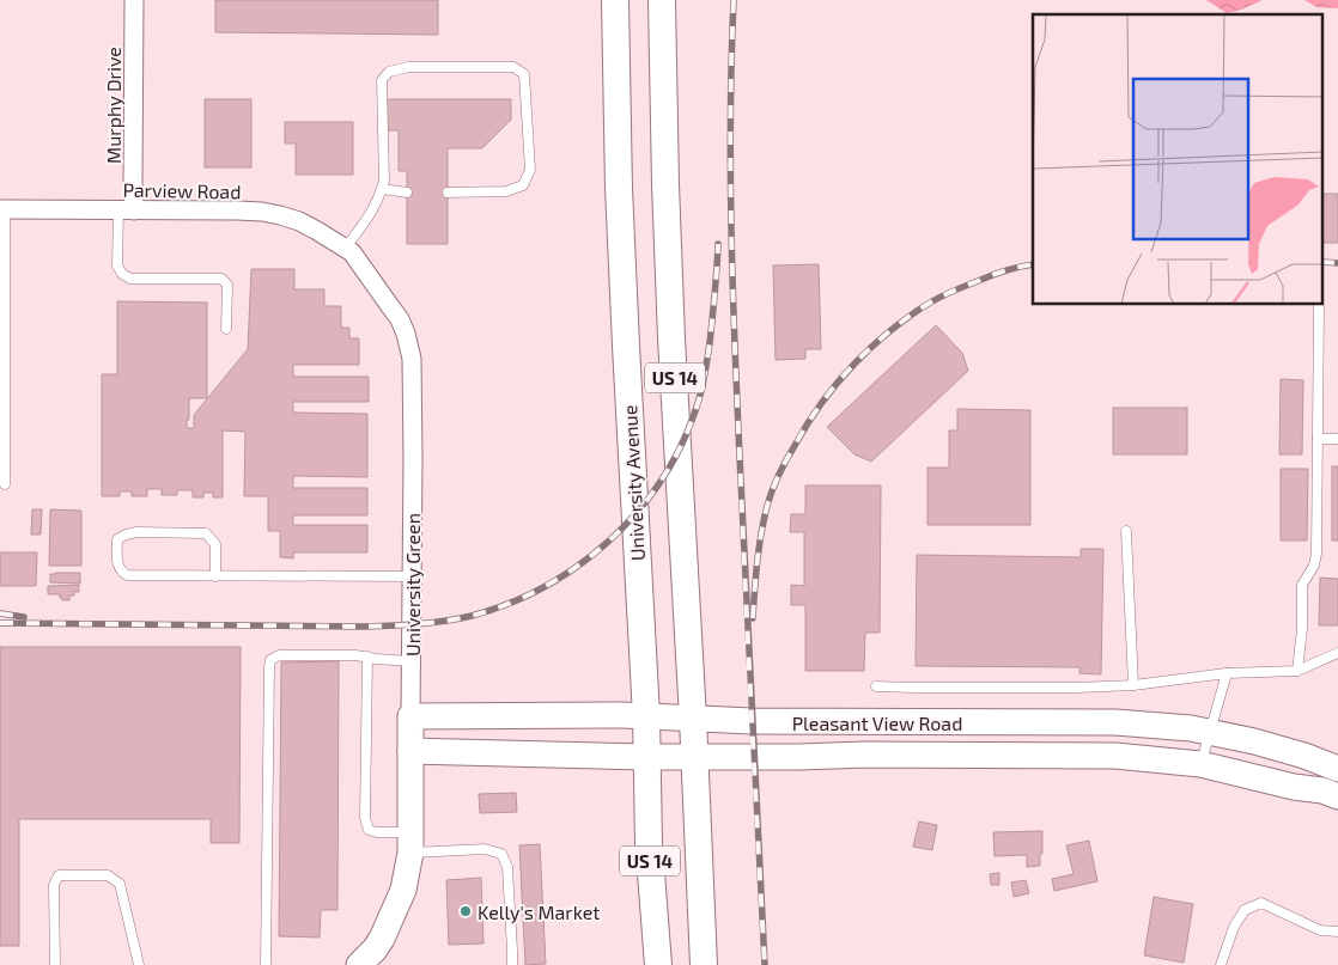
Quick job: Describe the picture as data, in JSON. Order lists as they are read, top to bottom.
{
  "streets": {
    "main road": [
      "US 14",
      "University Avenue",
      "University Green",
      "Pleasant View Road"
    ],
    "street": ["Murphy Drive", "Parview Road"]
  },
  "crossings": [
    ["Murphy Drive", "Parview Road"],
    ["Parview Road", "University Green"],
    ["US 14", "Pleasant View Road"],
    ["University Avenue", "Pleasant View Road"],
    ["University Green", "Pleasant View Road"]
  ],
  "places": ["Kelly's Market"]
}
